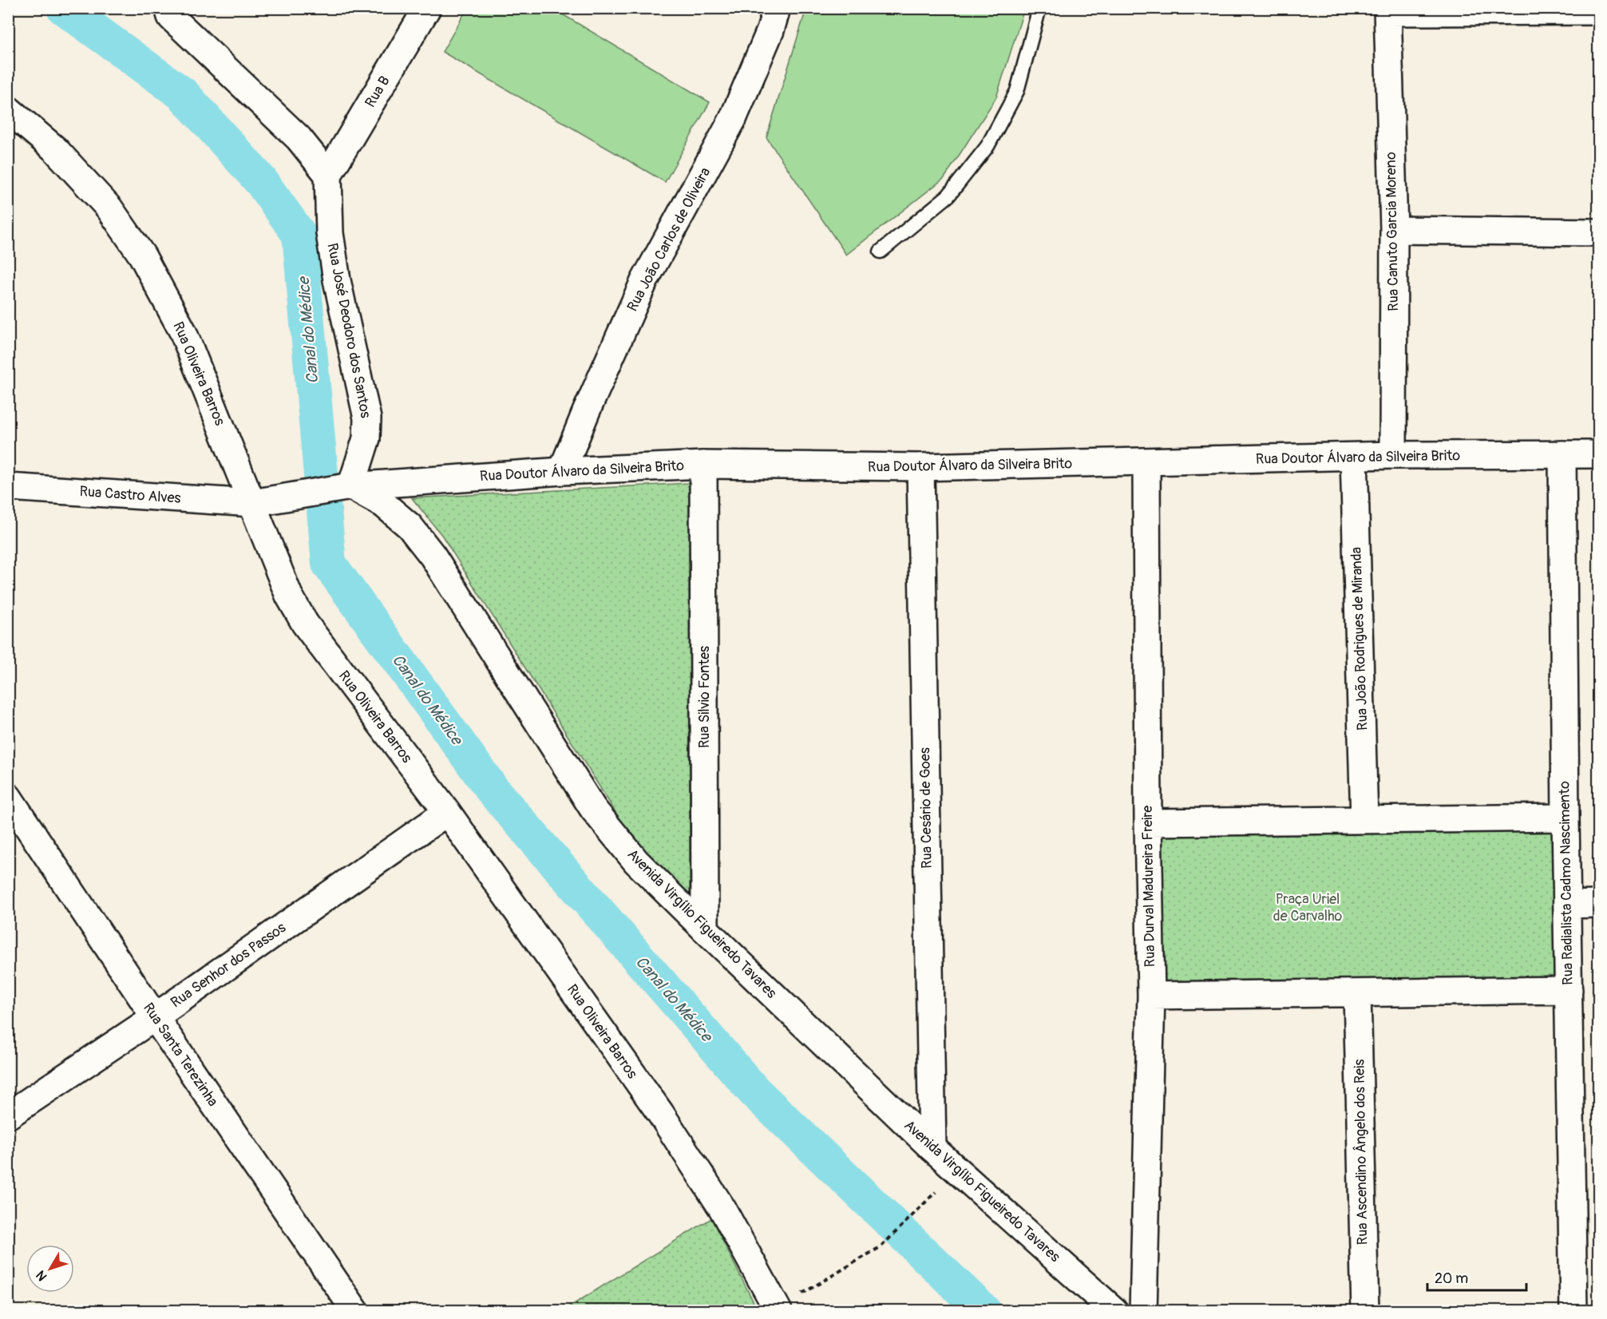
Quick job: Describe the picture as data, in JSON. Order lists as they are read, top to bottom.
{
  "streets": {
    "street": [
      "Rua B",
      "Rua Canuto Garcia Moreno",
      "Rua João Carlos de Oliveira",
      "Rua José Deodoro dos Santos",
      "Rua Oliveira Barros",
      "Rua Doutor Álvaro da Silveira Brito",
      "Rua Castro Alves",
      "Rua João Rodrigues de Miranda",
      "Rua Silvio Fontes",
      "Rua Cesário de Goes",
      "Rua Radialista Cadmo Nascimento",
      "Rua Durval Madureira Freire",
      "Avenida Virgílio Figueiredo Tavares",
      "Rua Senhor dos Passos",
      "Rua Santa Terezinha",
      "Rua Ascendino Ângelo dos Reis"
    ]
  },
  "crossings": [
    ["Rua B", "Rua José Deodoro dos Santos"],
    ["Rua Canuto Garcia Moreno", "Rua Doutor Álvaro da Silveira Brito"],
    ["Rua João Carlos de Oliveira", "Rua Doutor Álvaro da Silveira Brito"],
    ["Rua José Deodoro dos Santos", "Rua Doutor Álvaro da Silveira Brito"],
    ["Rua José Deodoro dos Santos", "Avenida Virgílio Figueiredo Tavares"],
    ["Rua Oliveira Barros", "Rua Doutor Álvaro da Silveira Brito"],
    ["Rua Oliveira Barros", "Rua Castro Alves"],
    ["Rua Oliveira Barros", "Rua Senhor dos Passos"],
    ["Rua Doutor Álvaro da Silveira Brito", "Rua Castro Alves"],
    ["Rua Doutor Álvaro da Silveira Brito", "Rua João Rodrigues de Miranda"],
    ["Rua Doutor Álvaro da Silveira Brito", "Rua Silvio Fontes"],
    ["Rua Doutor Álvaro da Silveira Brito", "Rua Cesário de Goes"],
    ["Rua Doutor Álvaro da Silveira Brito", "Rua Radialista Cadmo Nascimento"],
    ["Rua Doutor Álvaro da Silveira Brito", "Rua Durval Madureira Freire"],
    ["Rua Doutor Álvaro da Silveira Brito", "Avenida Virgílio Figueiredo Tavares"],
    ["Rua Silvio Fontes", "Avenida Virgílio Figueiredo Tavares"],
    ["Rua Cesário de Goes", "Avenida Virgílio Figueiredo Tavares"],
    ["Rua Senhor dos Passos", "Rua Santa Terezinha"]
  ],
  "water": ["Canal do Médice"],
  "parks": ["Praça Uriel de Carvalho"],
  "scale_bar": "20 m",
  "north": "bottom left"
}
